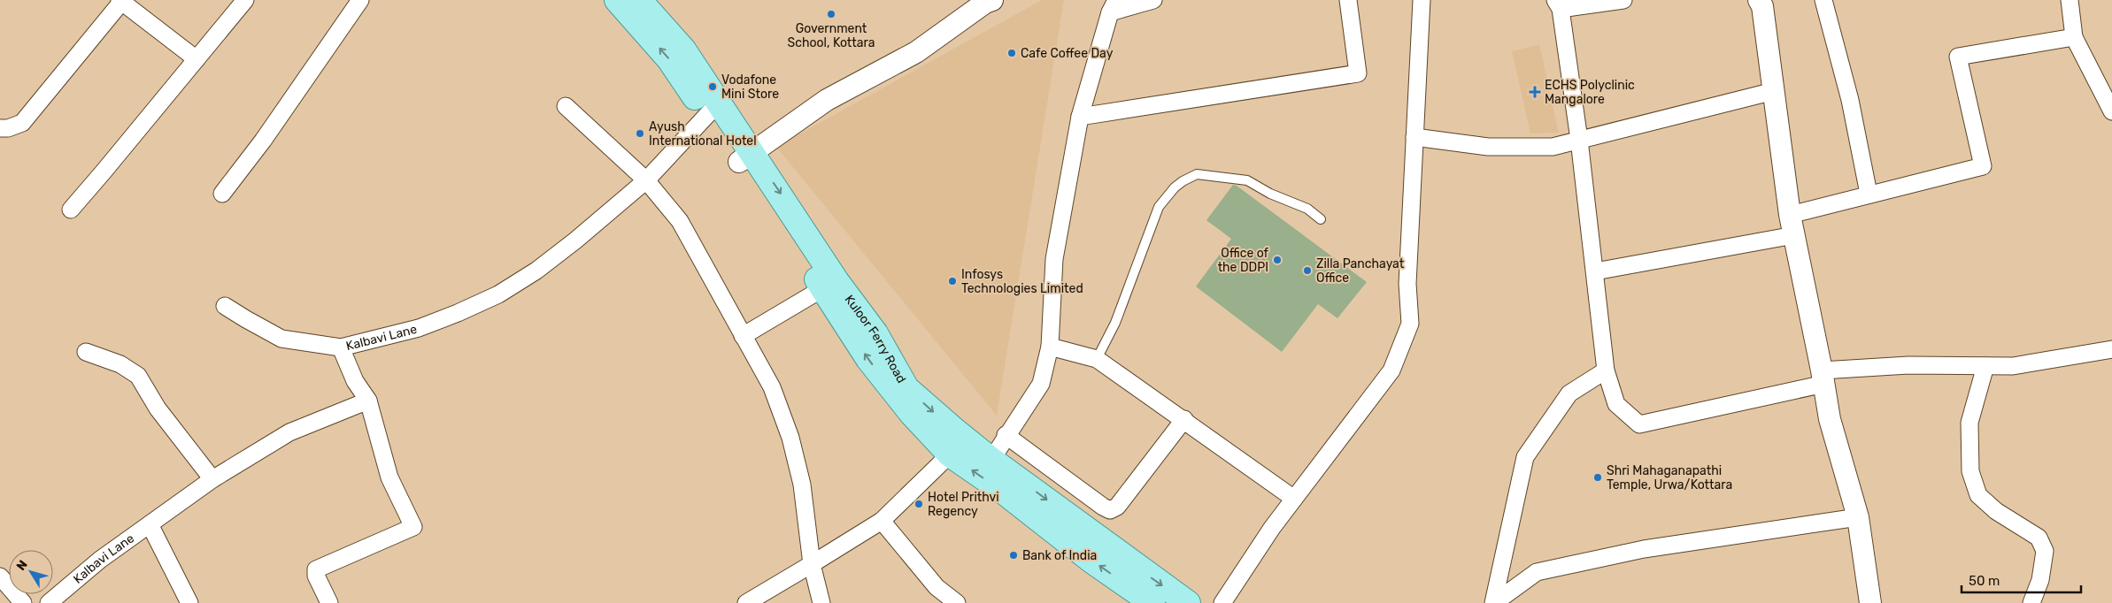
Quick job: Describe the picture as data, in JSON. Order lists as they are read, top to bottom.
{
  "streets": {
    "main road": ["Kuloor Ferry Road"],
    "street": ["Kalbavi Lane"]
  },
  "crossings": [
    ["Kalbavi Lane", "Kuloor Ferry Road"]
  ],
  "places": {
    "other": [
      "Government School, Kottara",
      "Cafe Coffee Day",
      "Vodafone Mini Store",
      "Ayush International Hotel",
      "Office of the DDPI",
      "Zilla Panchayat Office",
      "Infosys Technologies Limited",
      "Shri Mahaganapathi Temple, Urwa/Kottara",
      "Hotel Prithvi Regency",
      "Bank of India"
    ],
    "health": ["ECHS Polyclinic Mangalore"]
  },
  "scale_bar": "50 m",
  "north": "top left"
}
